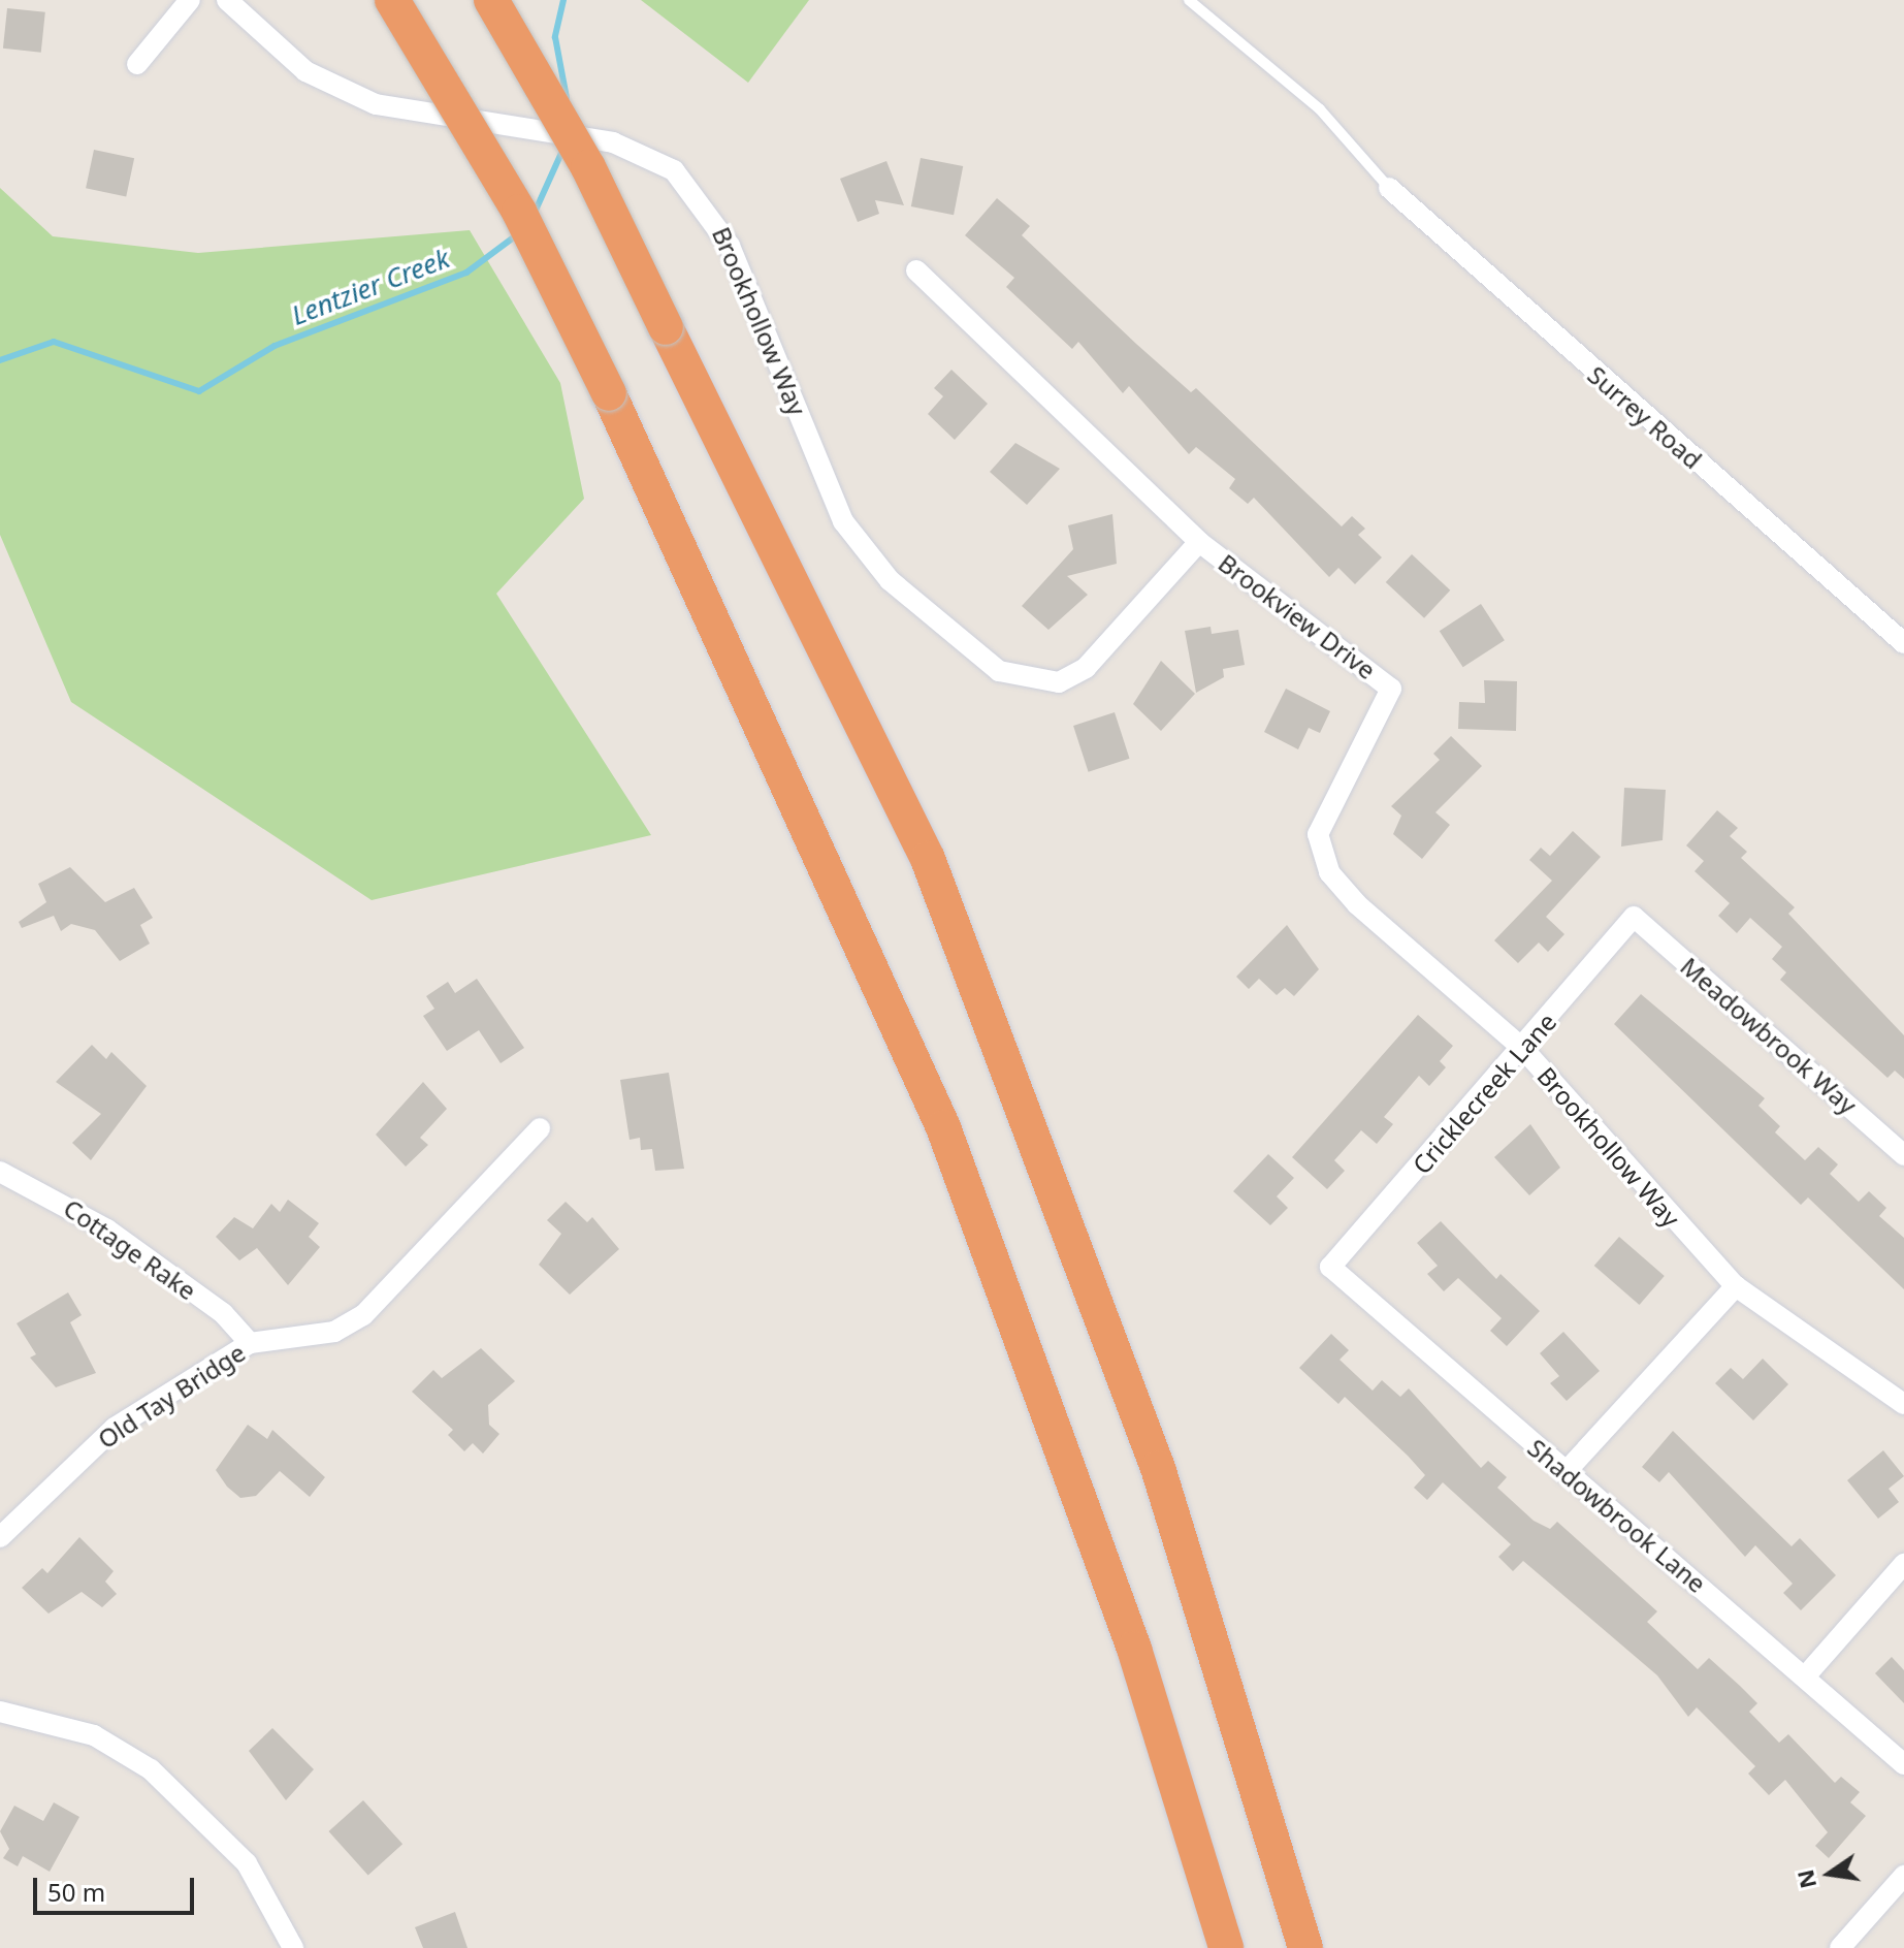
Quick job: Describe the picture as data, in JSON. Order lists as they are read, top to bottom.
{
  "streets": {
    "street": [
      "Brookhollow Way",
      "Surrey Road",
      "Brookview Drive",
      "Meadowbrook Way",
      "Cricklecreek Lane",
      "Cottage Rake",
      "Old Tay Bridge",
      "Shadowbrook Lane"
    ]
  },
  "crossings": [
    ["Brookhollow Way", "Brookview Drive"],
    ["Brookhollow Way", "Cricklecreek Lane"],
    ["Meadowbrook Way", "Cricklecreek Lane"],
    ["Cricklecreek Lane", "Shadowbrook Lane"],
    ["Cottage Rake", "Old Tay Bridge"]
  ],
  "water": ["Lentzier Creek"],
  "scale_bar": "50 m",
  "north": "left"
}
